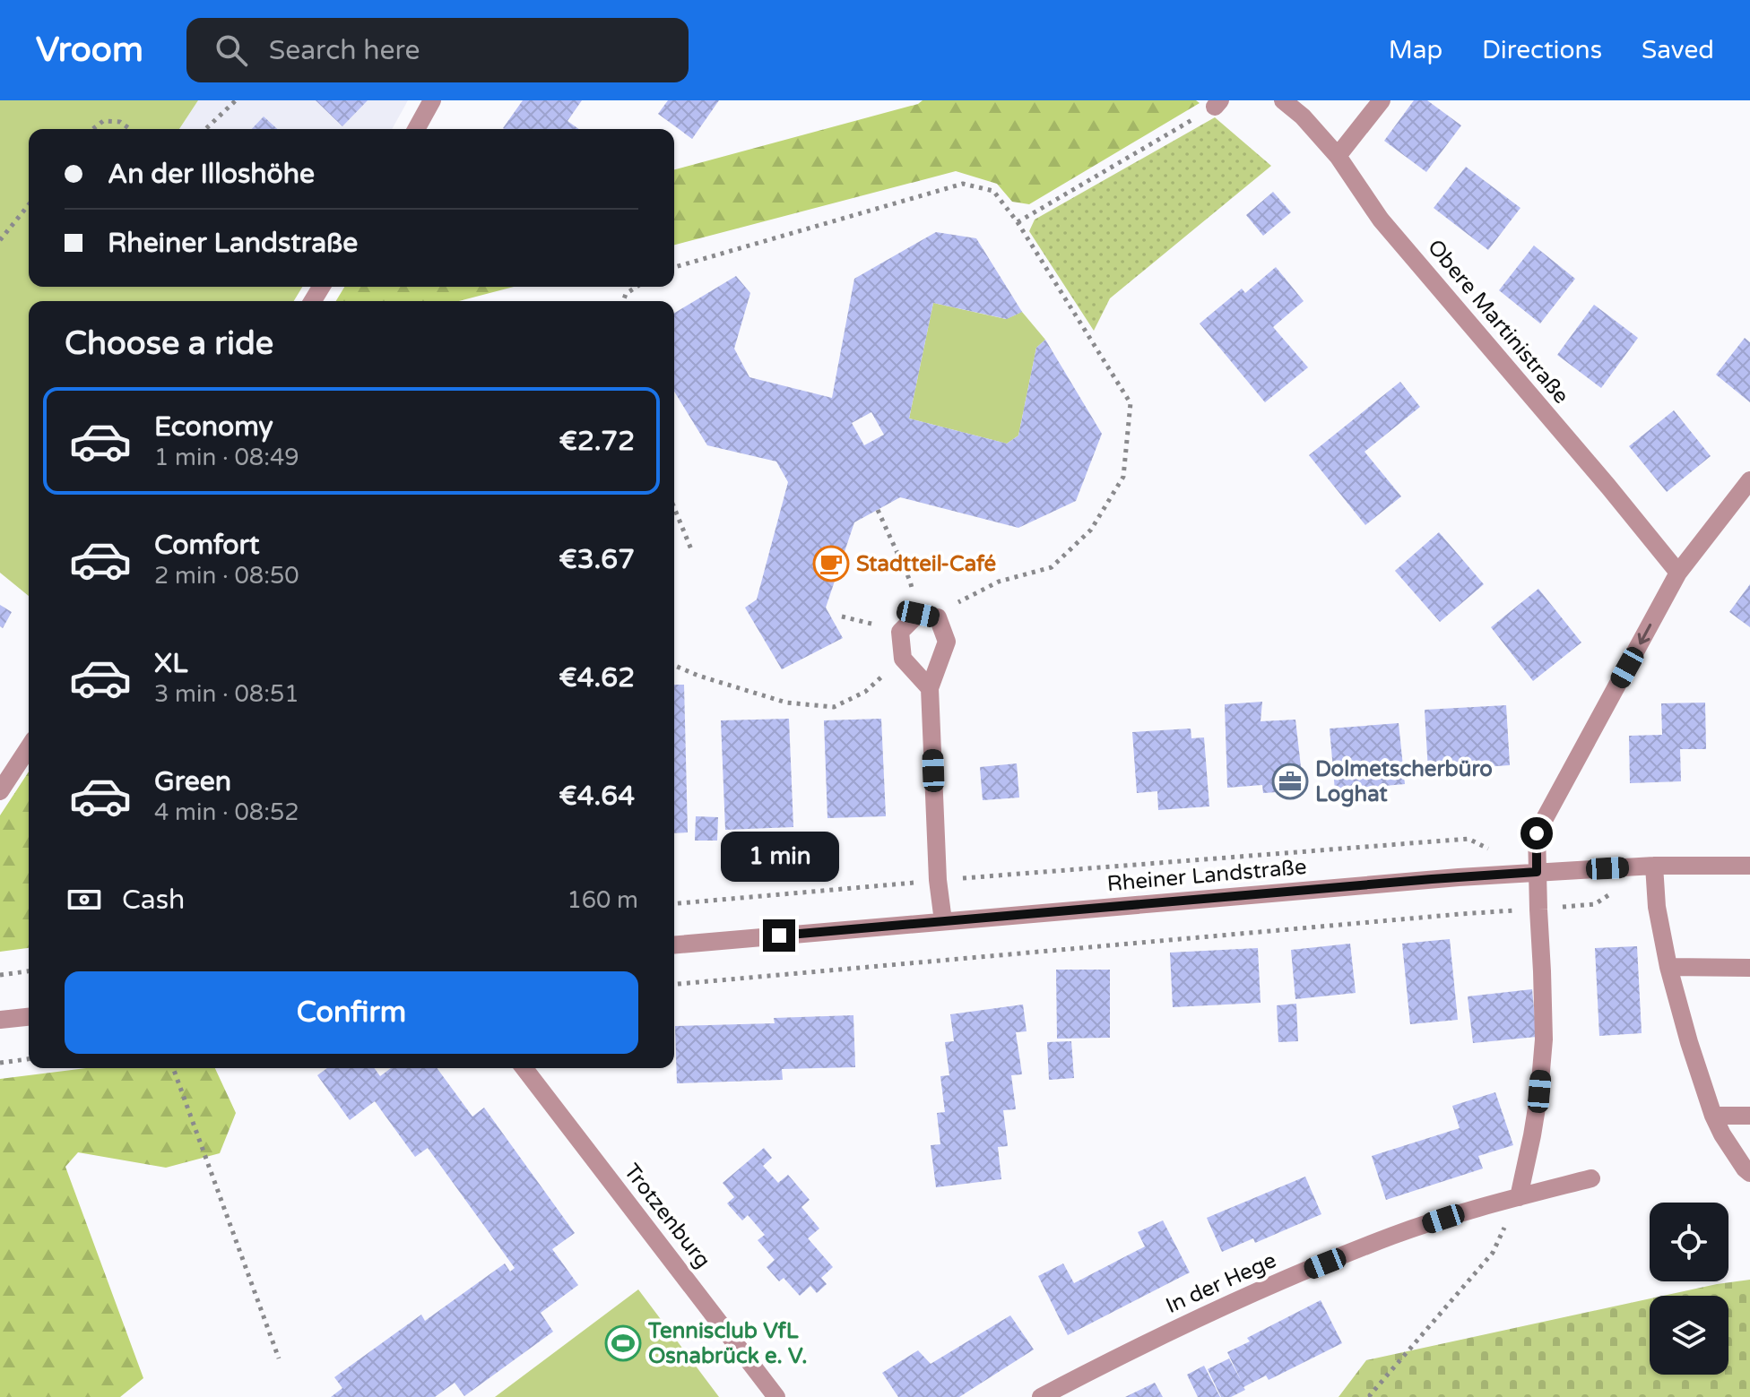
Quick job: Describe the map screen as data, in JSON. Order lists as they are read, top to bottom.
{
  "streets": {
    "street": [
      "Obere Martinistraße",
      "Rheiner Landstraße",
      "Trotzenburg",
      "In der Hege"
    ]
  },
  "places": {
    "cafe": ["Stadtteil-Café"],
    "office": ["Dolmetscherbüro Loghat"],
    "sports": ["Tennisclub VfL Osnabrück e. V."]
  },
  "page": {
    "header": "Vroom",
    "search": "Search here",
    "nav": ["Map", "Directions", "Saved"],
    "banner": ["An der Illoshöhe", "Rheiner Landstraße"],
    "heading": "Choose a ride",
    "list": [
      {
        "name": "Economy",
        "note": "1 min · 08:49",
        "value": "€2.72"
      },
      {
        "name": "Comfort",
        "note": "2 min · 08:50",
        "value": "€3.67"
      },
      {
        "name": "XL",
        "note": "3 min · 08:51",
        "value": "€4.62"
      },
      {
        "name": "Green",
        "note": "4 min · 08:52",
        "value": "€4.64"
      }
    ],
    "bubble": "1 min",
    "pay": ["Cash", "160 m"],
    "buttons": "Confirm"
  }
}
